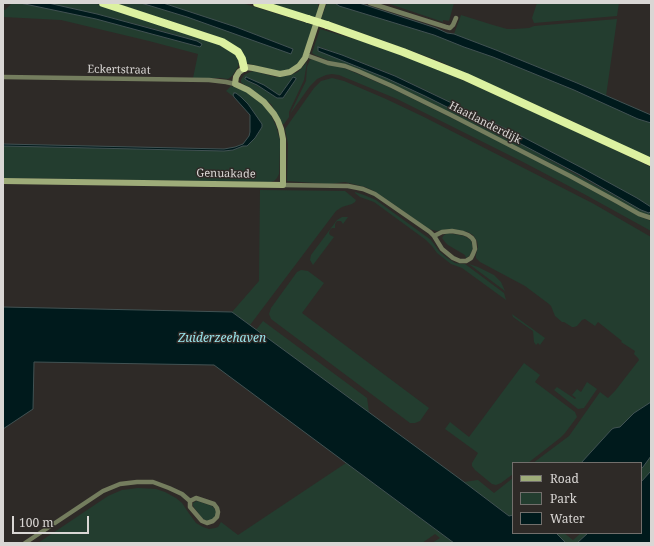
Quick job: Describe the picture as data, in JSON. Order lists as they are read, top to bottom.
{
  "streets": {
    "street": ["Eckertstraat", "Haatlanderdijk", "Genuakade"]
  },
  "water": ["Zuiderzeehaven"],
  "legend": ["Road", "Park", "Water"],
  "scale_bar": "100 m"
}
